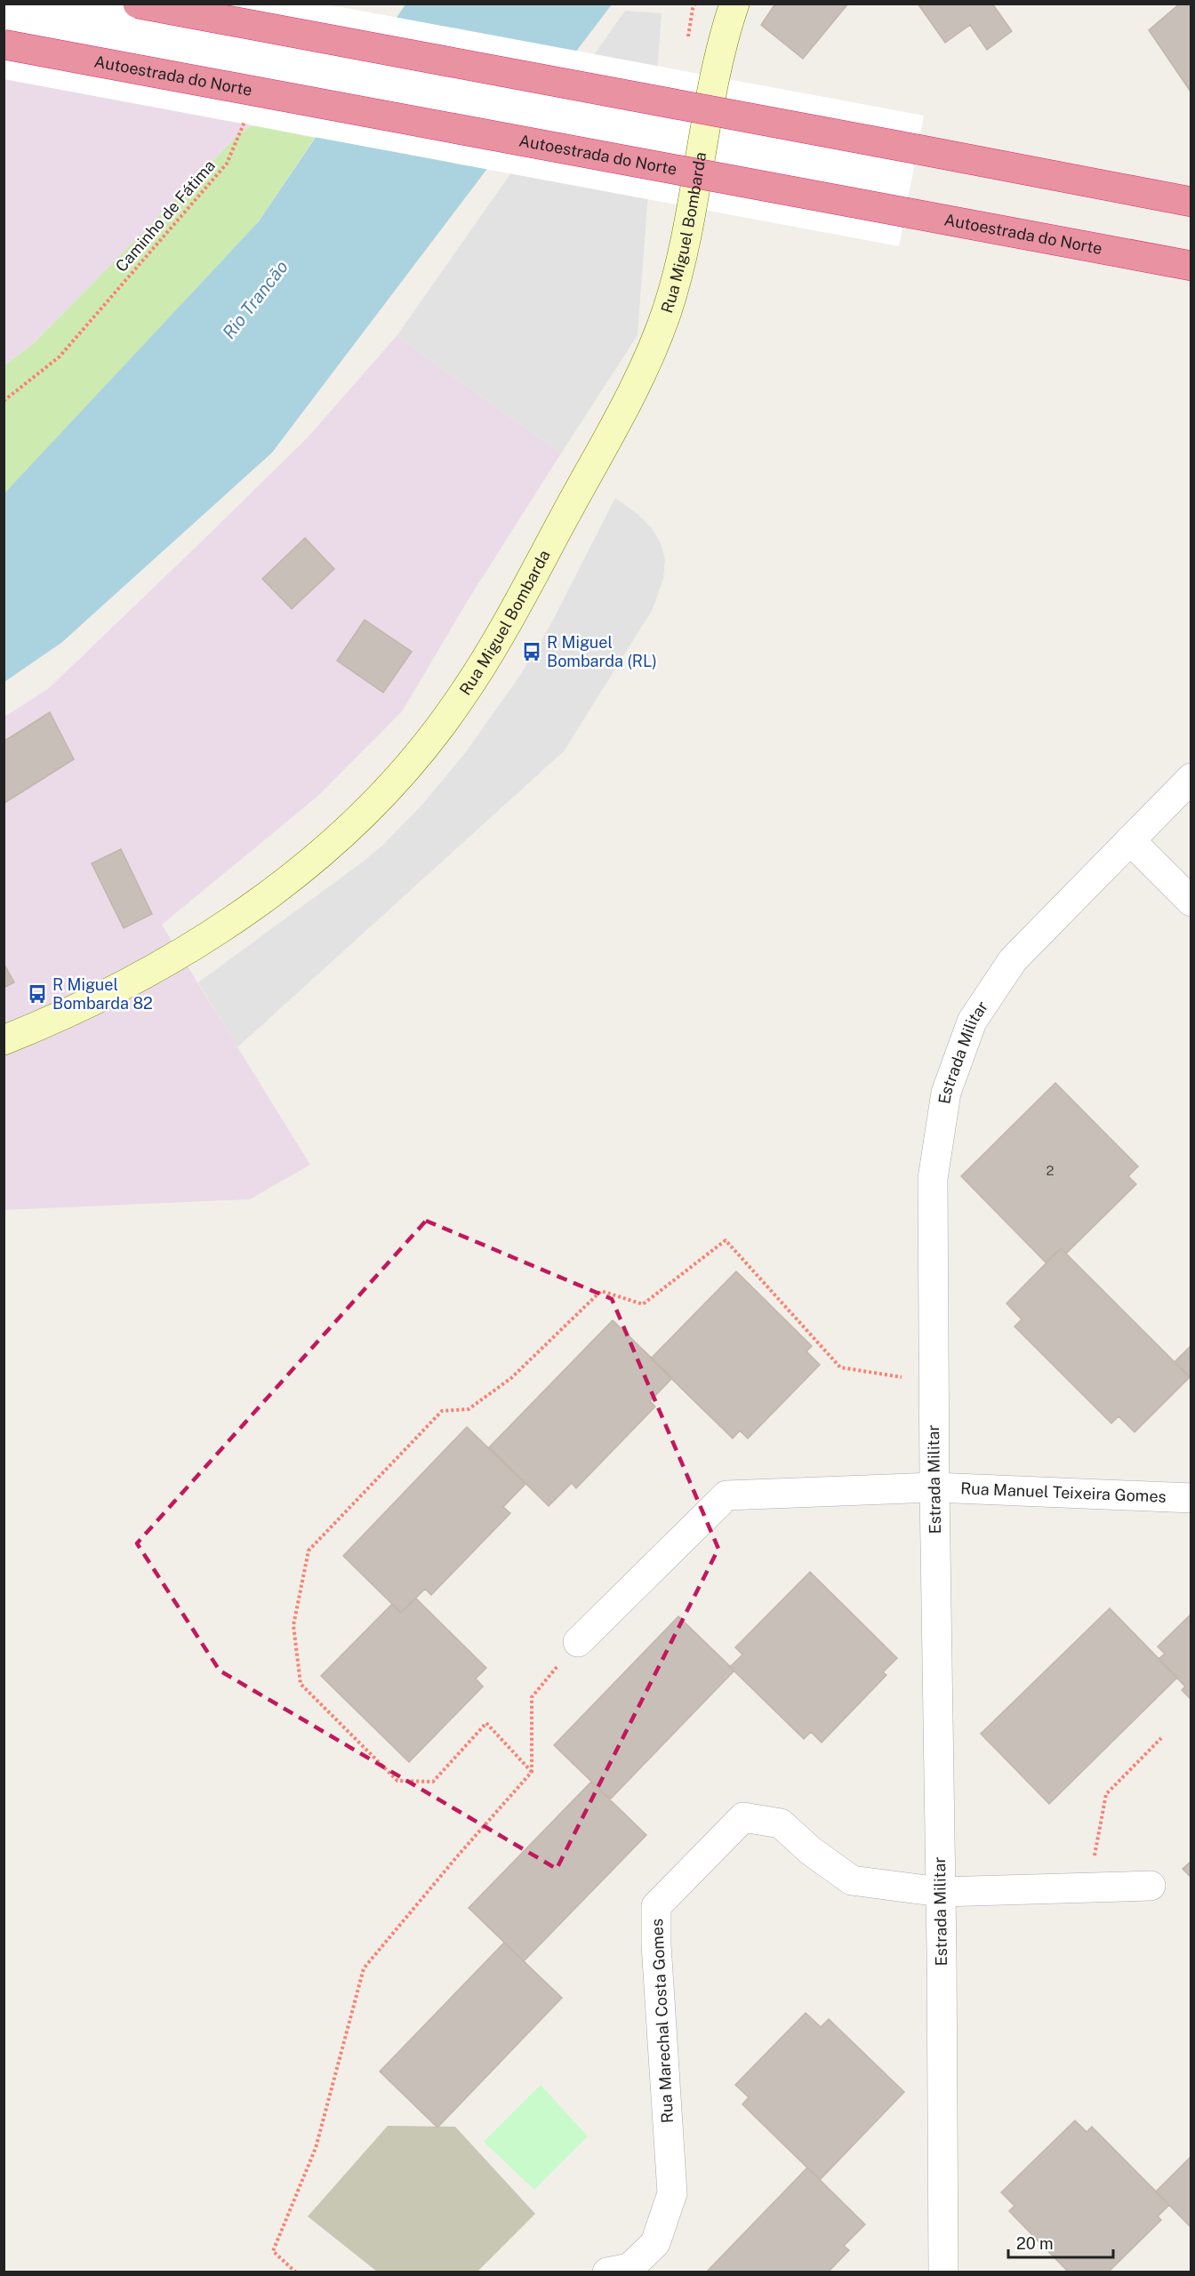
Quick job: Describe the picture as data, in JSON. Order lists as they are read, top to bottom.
{
  "streets": {
    "highway": ["Autoestrada do Norte"],
    "main road": ["Rua Miguel Bombarda"],
    "street": ["Estrada Militar", "Rua Manuel Teixeira Gomes", "Rua Marechal Costa Gomes"],
    "path": ["Caminho de Fátima"]
  },
  "crossings": [
    ["Estrada Militar", "Rua Manuel Teixeira Gomes"],
    ["Estrada Militar", "Rua Marechal Costa Gomes"]
  ],
  "water": ["Rio Trancão"],
  "places": {
    "bus stop": ["R Miguel Bombarda (RL)", "R Miguel Bombarda 82"]
  },
  "house_numbers": ["2"],
  "scale_bar": "20 m"
}
